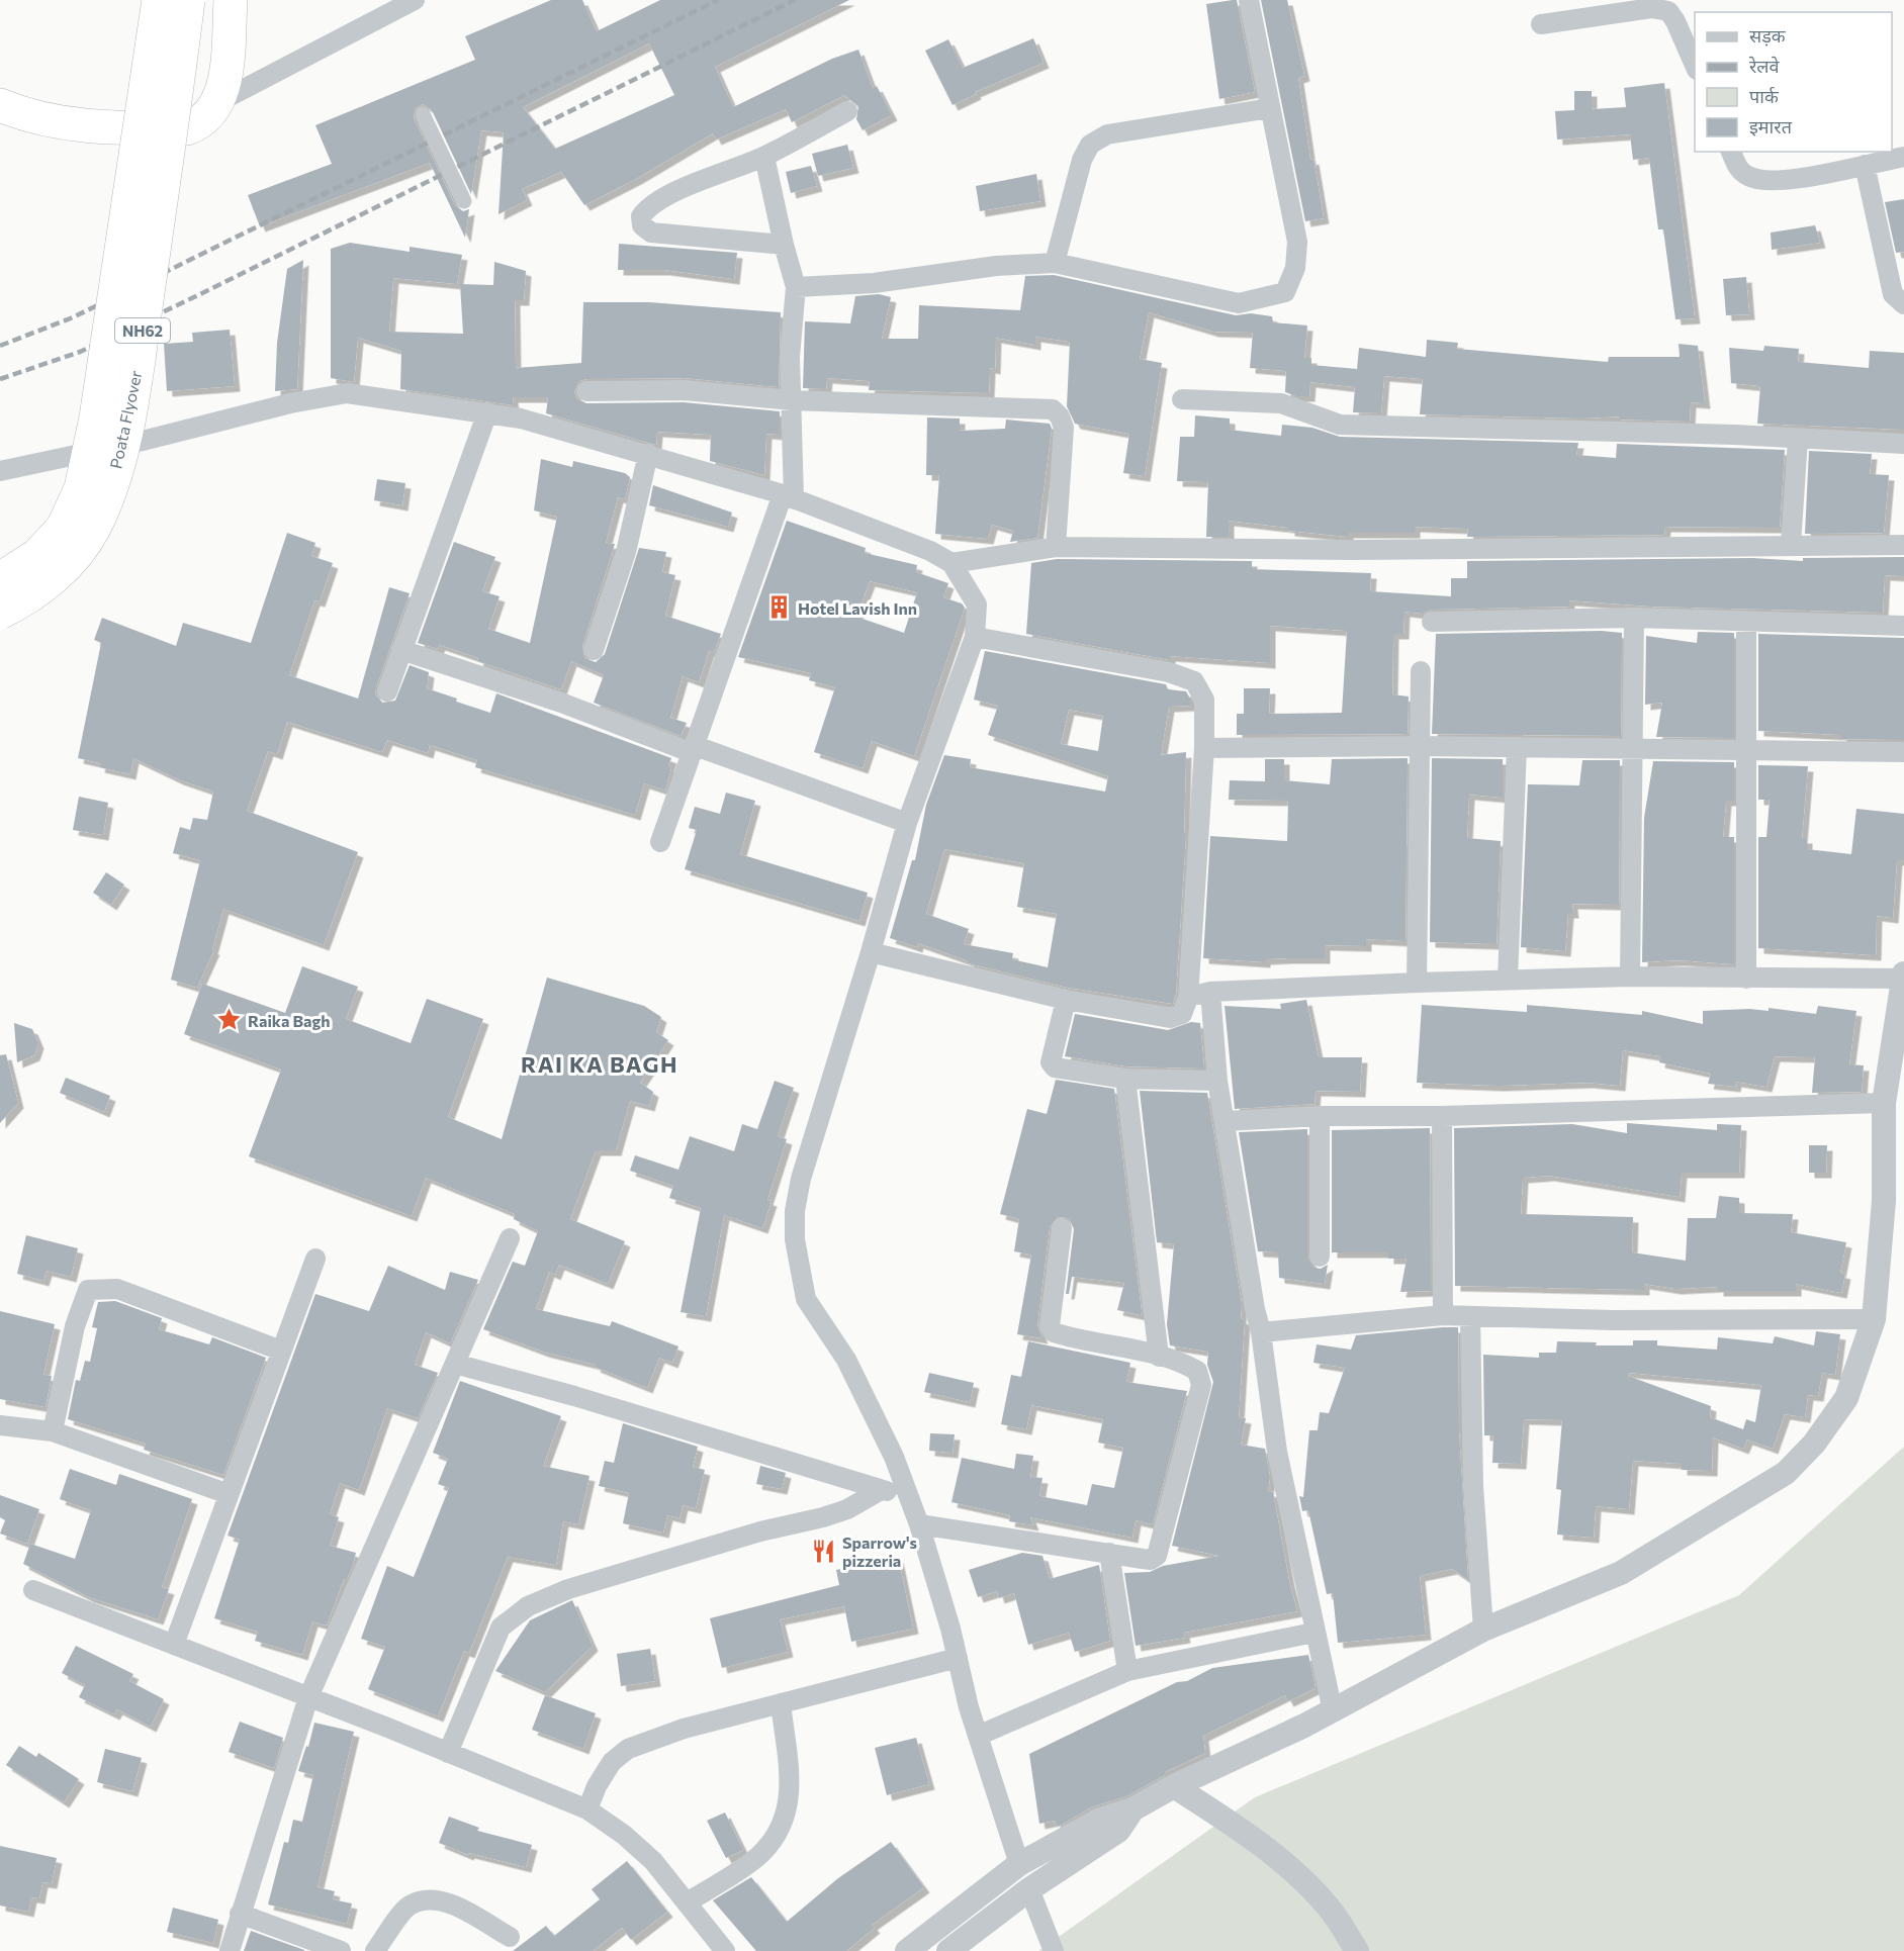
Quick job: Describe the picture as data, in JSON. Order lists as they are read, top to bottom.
{
  "streets": {
    "highway": ["NH62", "Poata Flyover"]
  },
  "districts": ["RAI KA BAGH"],
  "places": {
    "building": ["Hotel Lavish Inn"],
    "place": ["Raika Bagh"],
    "restaurant": ["Sparrow's pizzeria"]
  },
  "legend": [
    "सड़क",
    "रेलवे",
    "पार्क",
    "इमारत"
  ]
}
